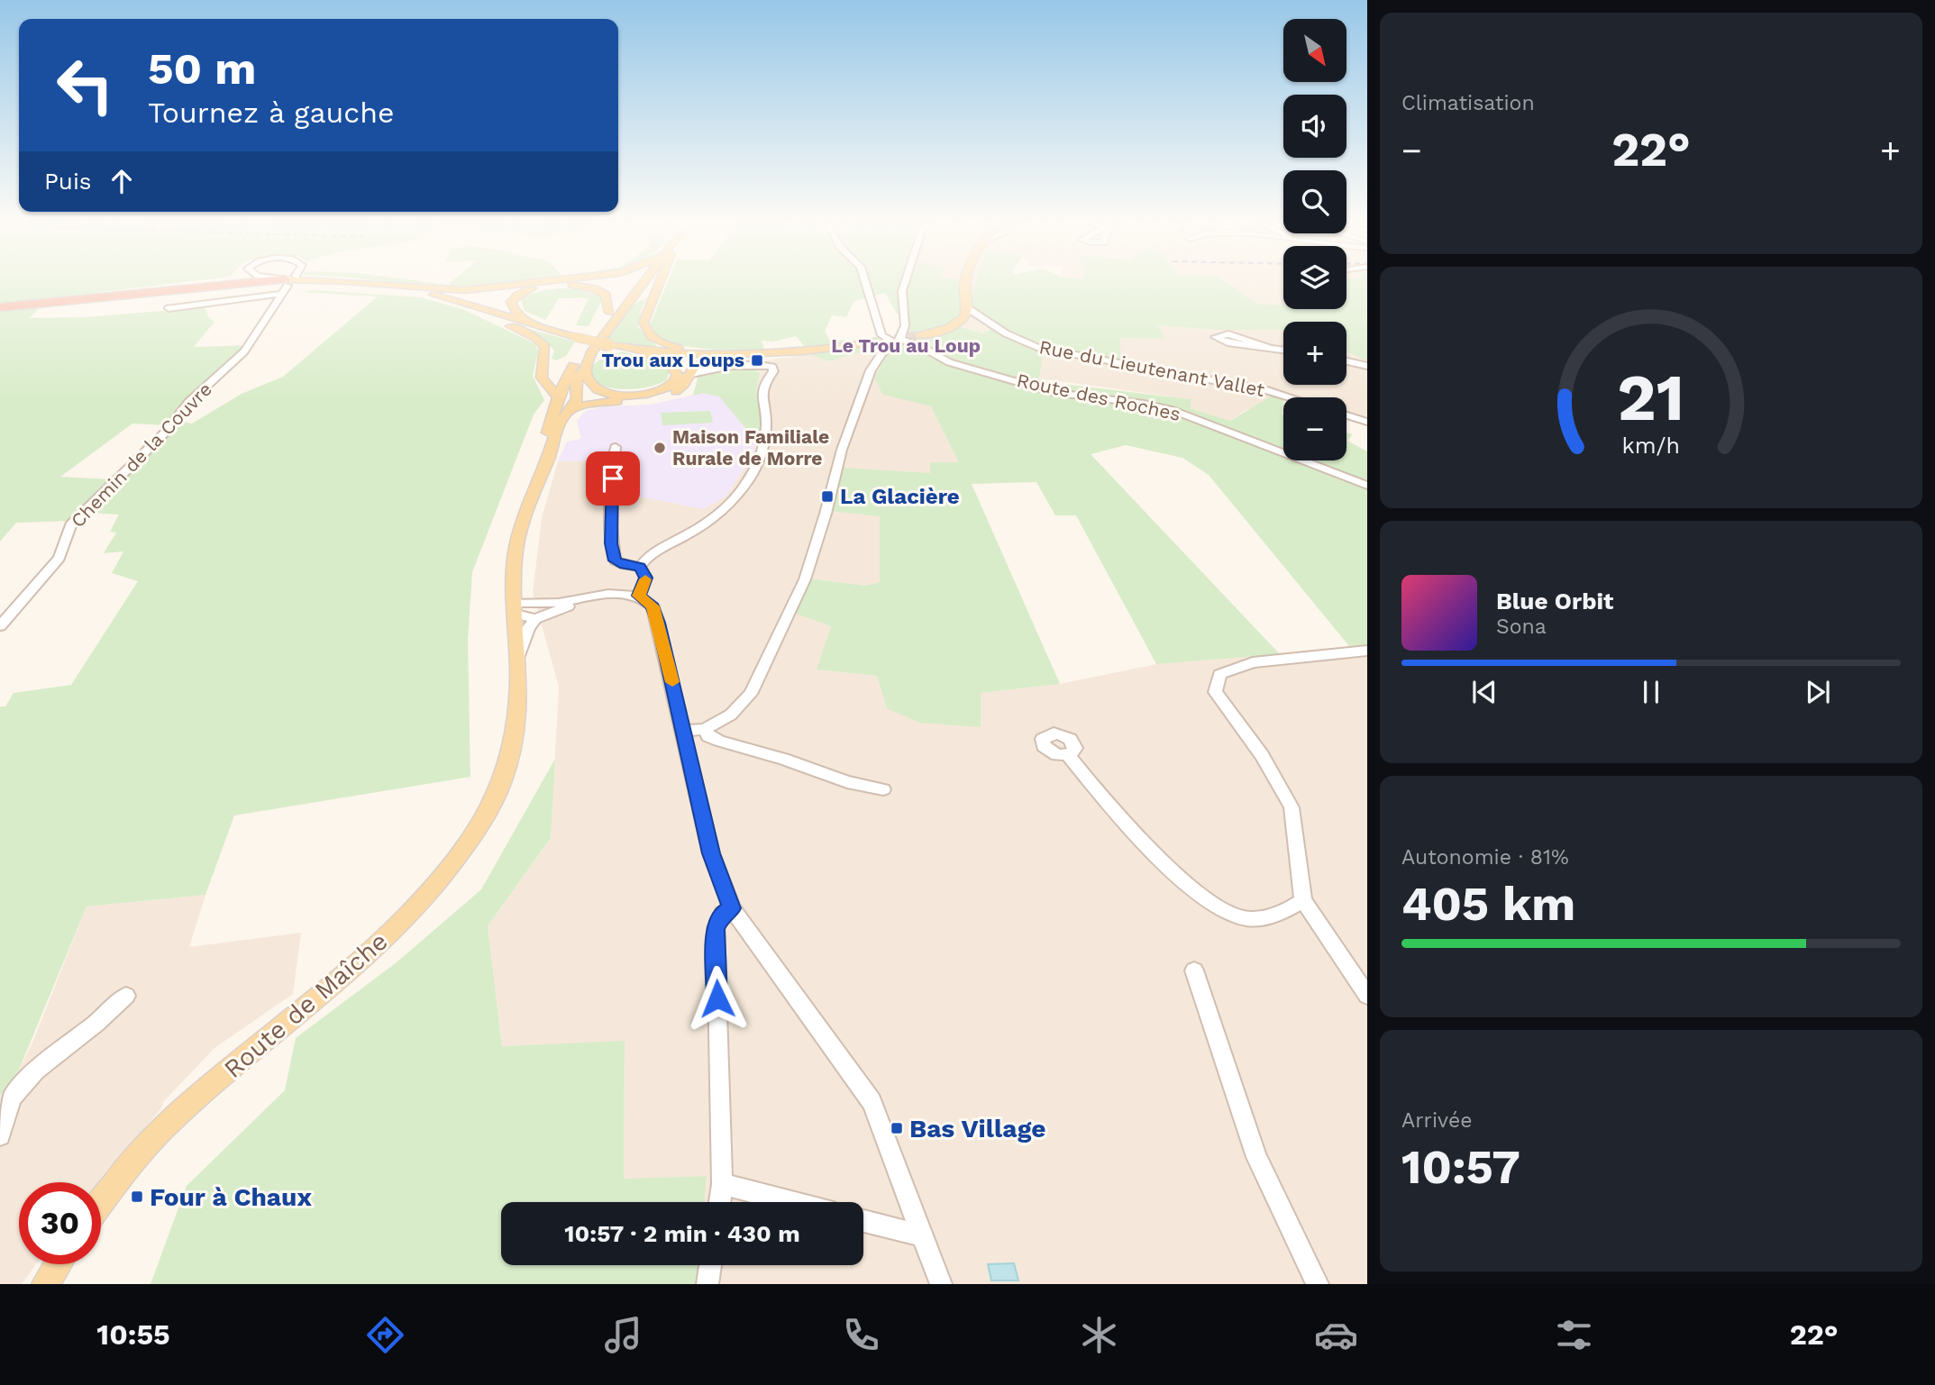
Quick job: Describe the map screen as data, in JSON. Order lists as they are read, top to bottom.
{
  "streets": {
    "main road": ["Route de Maîche"],
    "street": ["Rue du Lieutenant Vallet", "Route des Roches", "Chemin de la Couvre"]
  },
  "districts": ["Le Trou au Loup"],
  "places": {
    "transit": [
      "Trou aux Loups",
      "La Glacière",
      "Bas Village",
      "Four à Chaux"
    ],
    "other": ["Maison Familiale Rurale de Morre"]
  },
  "north": "bottom right",
  "page": {
    "tile": [
      "Climatisation",
      ["Autonomie · 81%", "405 km"],
      ["Arrivée", "10:57"]
    ],
    "map_buttons": ["+", "−"],
    "turn": ["50 m", "Tournez à gauche"],
    "heat": ["−", "22°", "+"],
    "then": "Puis",
    "song": ["Blue Orbit", "Sona"],
    "limit": "30",
    "trip": "10:57 · 2 min · 430 m",
    "tabs": ["10:55", "22°"],
    "gauge": ["21", "km/h"]
  }
}
